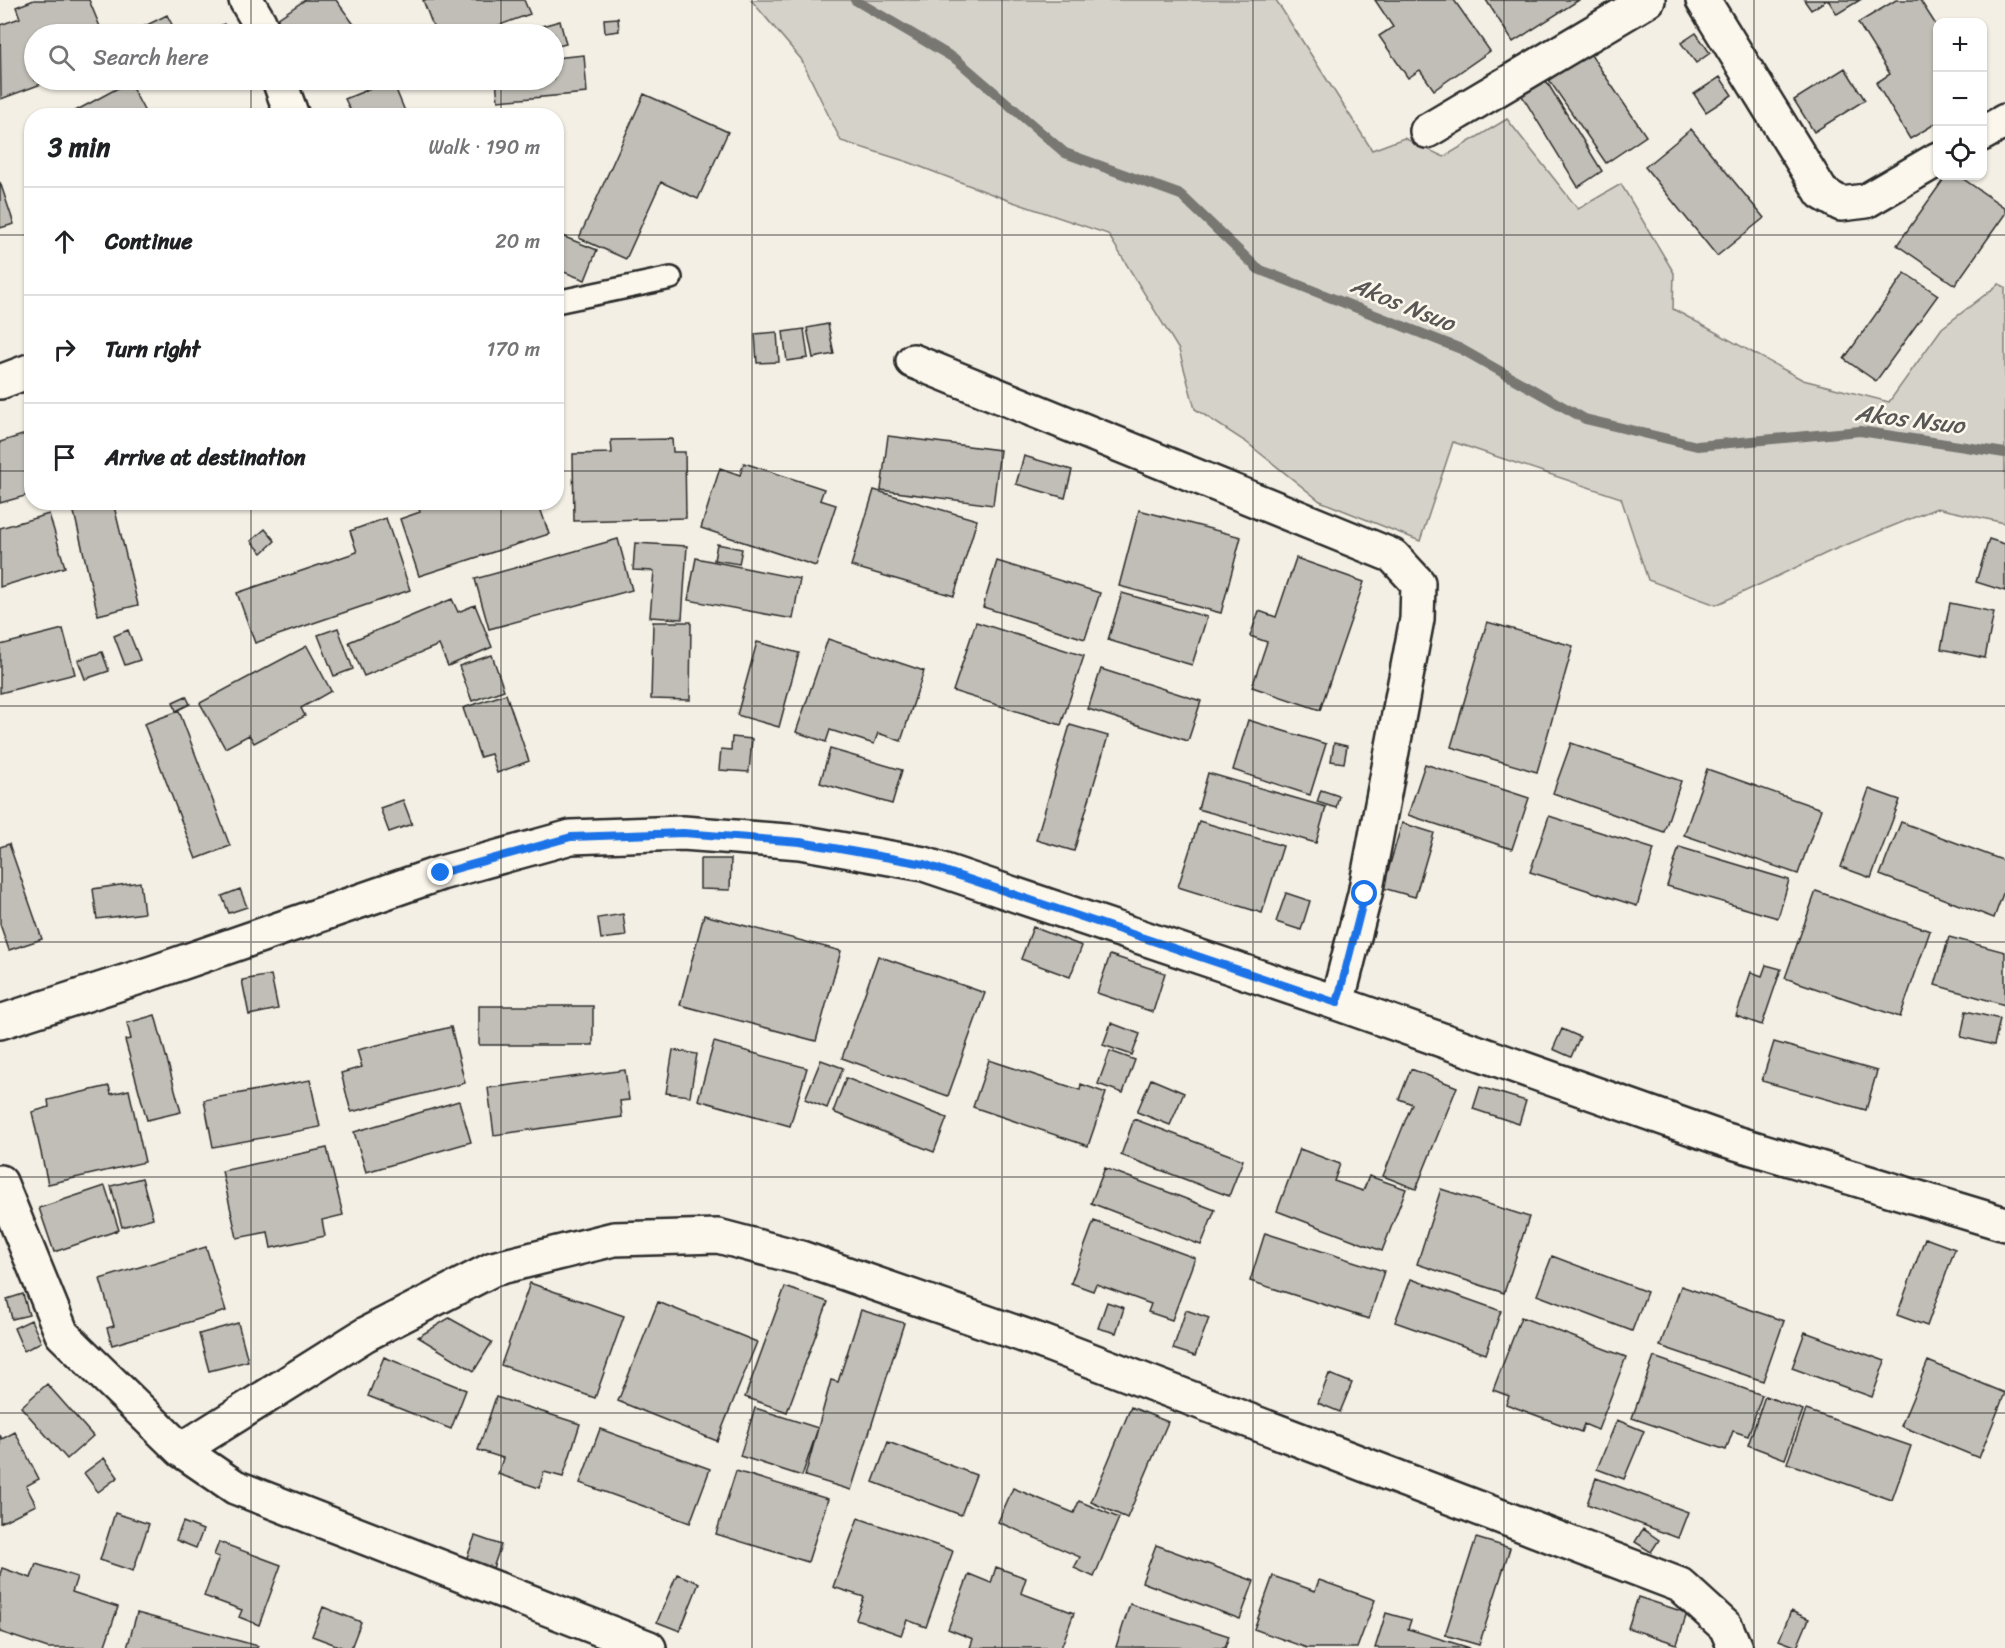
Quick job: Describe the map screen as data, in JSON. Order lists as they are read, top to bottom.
{
  "water": ["Akos Nsuo"],
  "page": {
    "map_buttons": ["+", "−"],
    "search": "Search here",
    "heading": ["3 min", "Walk · 190 m"],
    "list": [
      ["Continue", "20 m"],
      ["Turn right", "170 m"],
      "Arrive at destination"
    ]
  }
}
